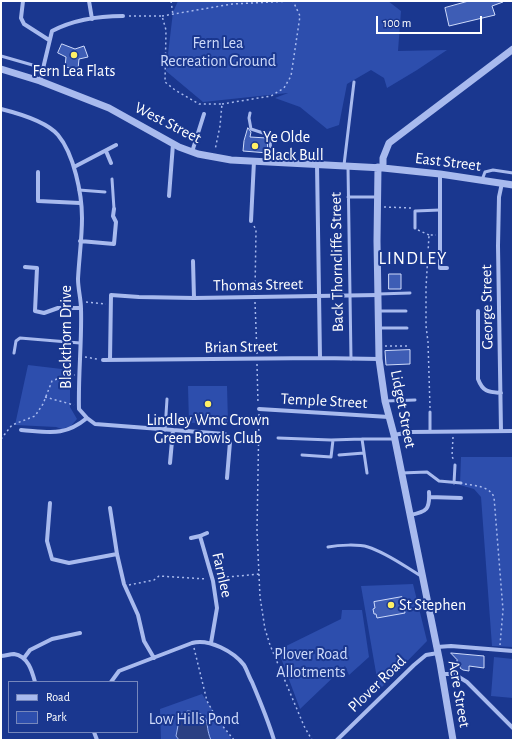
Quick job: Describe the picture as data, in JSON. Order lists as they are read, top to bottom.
{
  "streets": {
    "street": [
      "West Street",
      "East Street",
      "Thomas Street",
      "George Street",
      "Blackthorn Drive",
      "Brian Street",
      "Temple Street",
      "Lidget Street",
      "Farnlee",
      "Plover Road",
      "Acre Street"
    ],
    "lane": ["Back Thorncliffe Street"]
  },
  "crossings": [
    ["West Street", "East Street"],
    ["West Street", "Back Thorncliffe Street"],
    ["West Street", "Lidget Street"],
    ["East Street", "George Street"],
    ["East Street", "Lidget Street"],
    ["Back Thorncliffe Street", "Thomas Street"],
    ["Back Thorncliffe Street", "Brian Street"],
    ["Thomas Street", "Lidget Street"],
    ["Brian Street", "Lidget Street"],
    ["Temple Street", "Lidget Street"],
    ["Lidget Street", "Plover Road"],
    ["Lidget Street", "Acre Street"],
    ["Plover Road", "Acre Street"]
  ],
  "districts": ["LINDLEY"],
  "parks": ["Fern Lea Recreation Ground", "Plover Road Allotments", "Low Hills Pond"],
  "places": [
    "Fern Lea Flats",
    "Ye Olde Black Bull",
    "Lindley Wmc Crown Green Bowls Club",
    "St Stephen"
  ],
  "legend": ["Road", "Park"],
  "scale_bar": "100 m"
}
